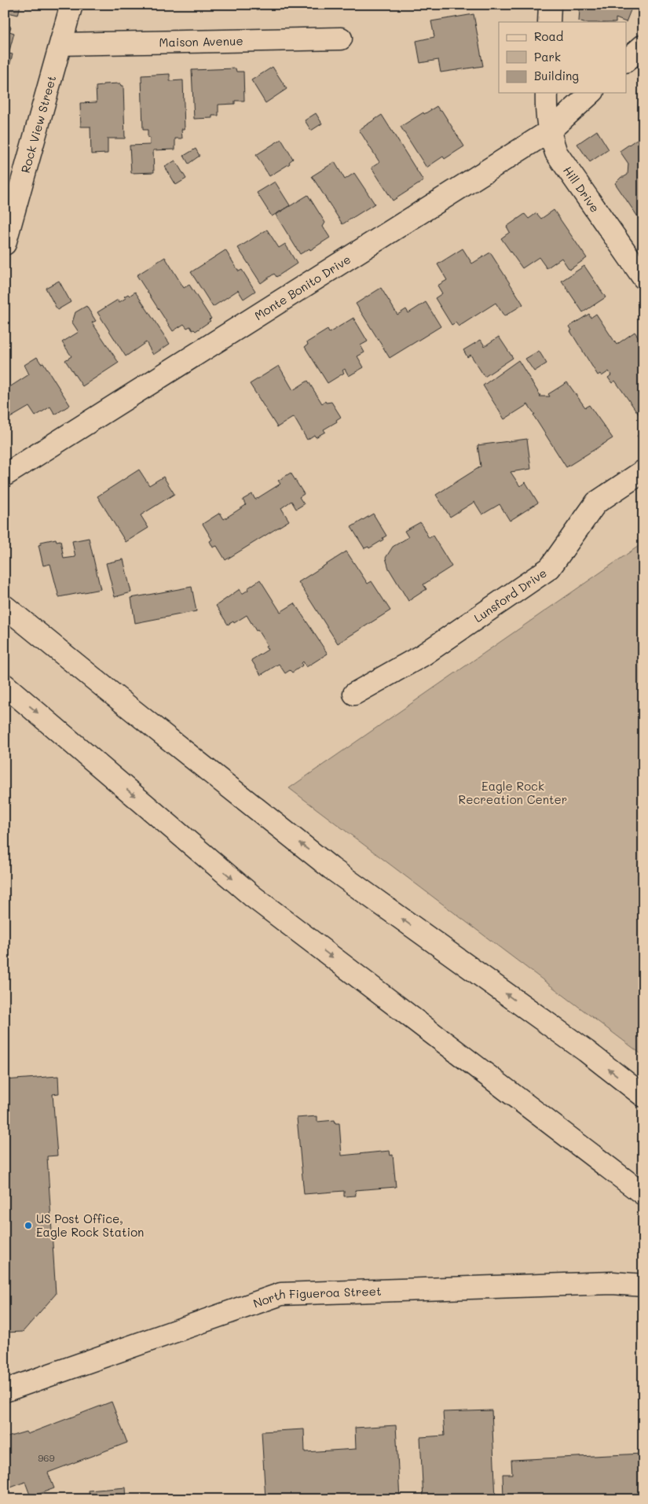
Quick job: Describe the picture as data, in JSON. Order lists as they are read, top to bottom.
{
  "streets": {
    "main road": [
      "Maison Avenue",
      "Rock View Street",
      "Hill Drive",
      "Monte Bonito Drive",
      "Lunsford Drive",
      "North Figueroa Street"
    ]
  },
  "crossings": [
    ["Maison Avenue", "Rock View Street"],
    ["Hill Drive", "Monte Bonito Drive"]
  ],
  "parks": ["Eagle Rock Recreation Center"],
  "places": ["US Post Office, Eagle Rock Station"],
  "house_numbers": ["969"],
  "legend": ["Road", "Park", "Building"]
}
